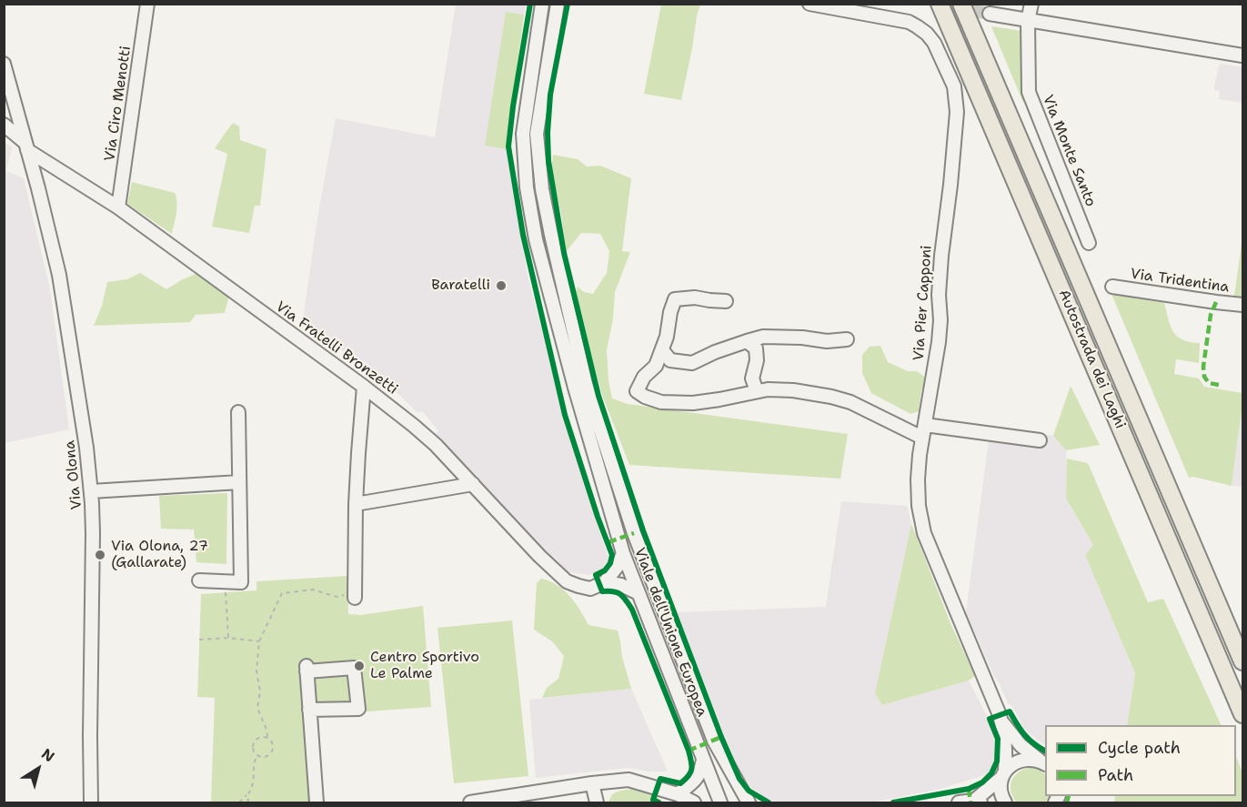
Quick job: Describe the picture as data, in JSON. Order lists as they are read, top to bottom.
{
  "streets": {
    "highway": ["Autostrada dei Laghi"],
    "street": [
      "Via Ciro Menotti",
      "Via Monte Santo",
      "Via Tridentina",
      "Via Pier Capponi",
      "Via Fratelli Bronzetti",
      "Via Olona",
      "Viale dell'Unione Europea"
    ]
  },
  "crossings": [
    ["Via Ciro Menotti", "Via Fratelli Bronzetti"],
    ["Via Fratelli Bronzetti", "Via Olona"],
    ["Via Fratelli Bronzetti", "Viale dell'Unione Europea"]
  ],
  "places": ["Baratelli", "Via Olona, 27 (Gallarate)", "Centro Sportivo Le Palme"],
  "legend": ["Cycle path", "Path"],
  "north": "top right"
}
